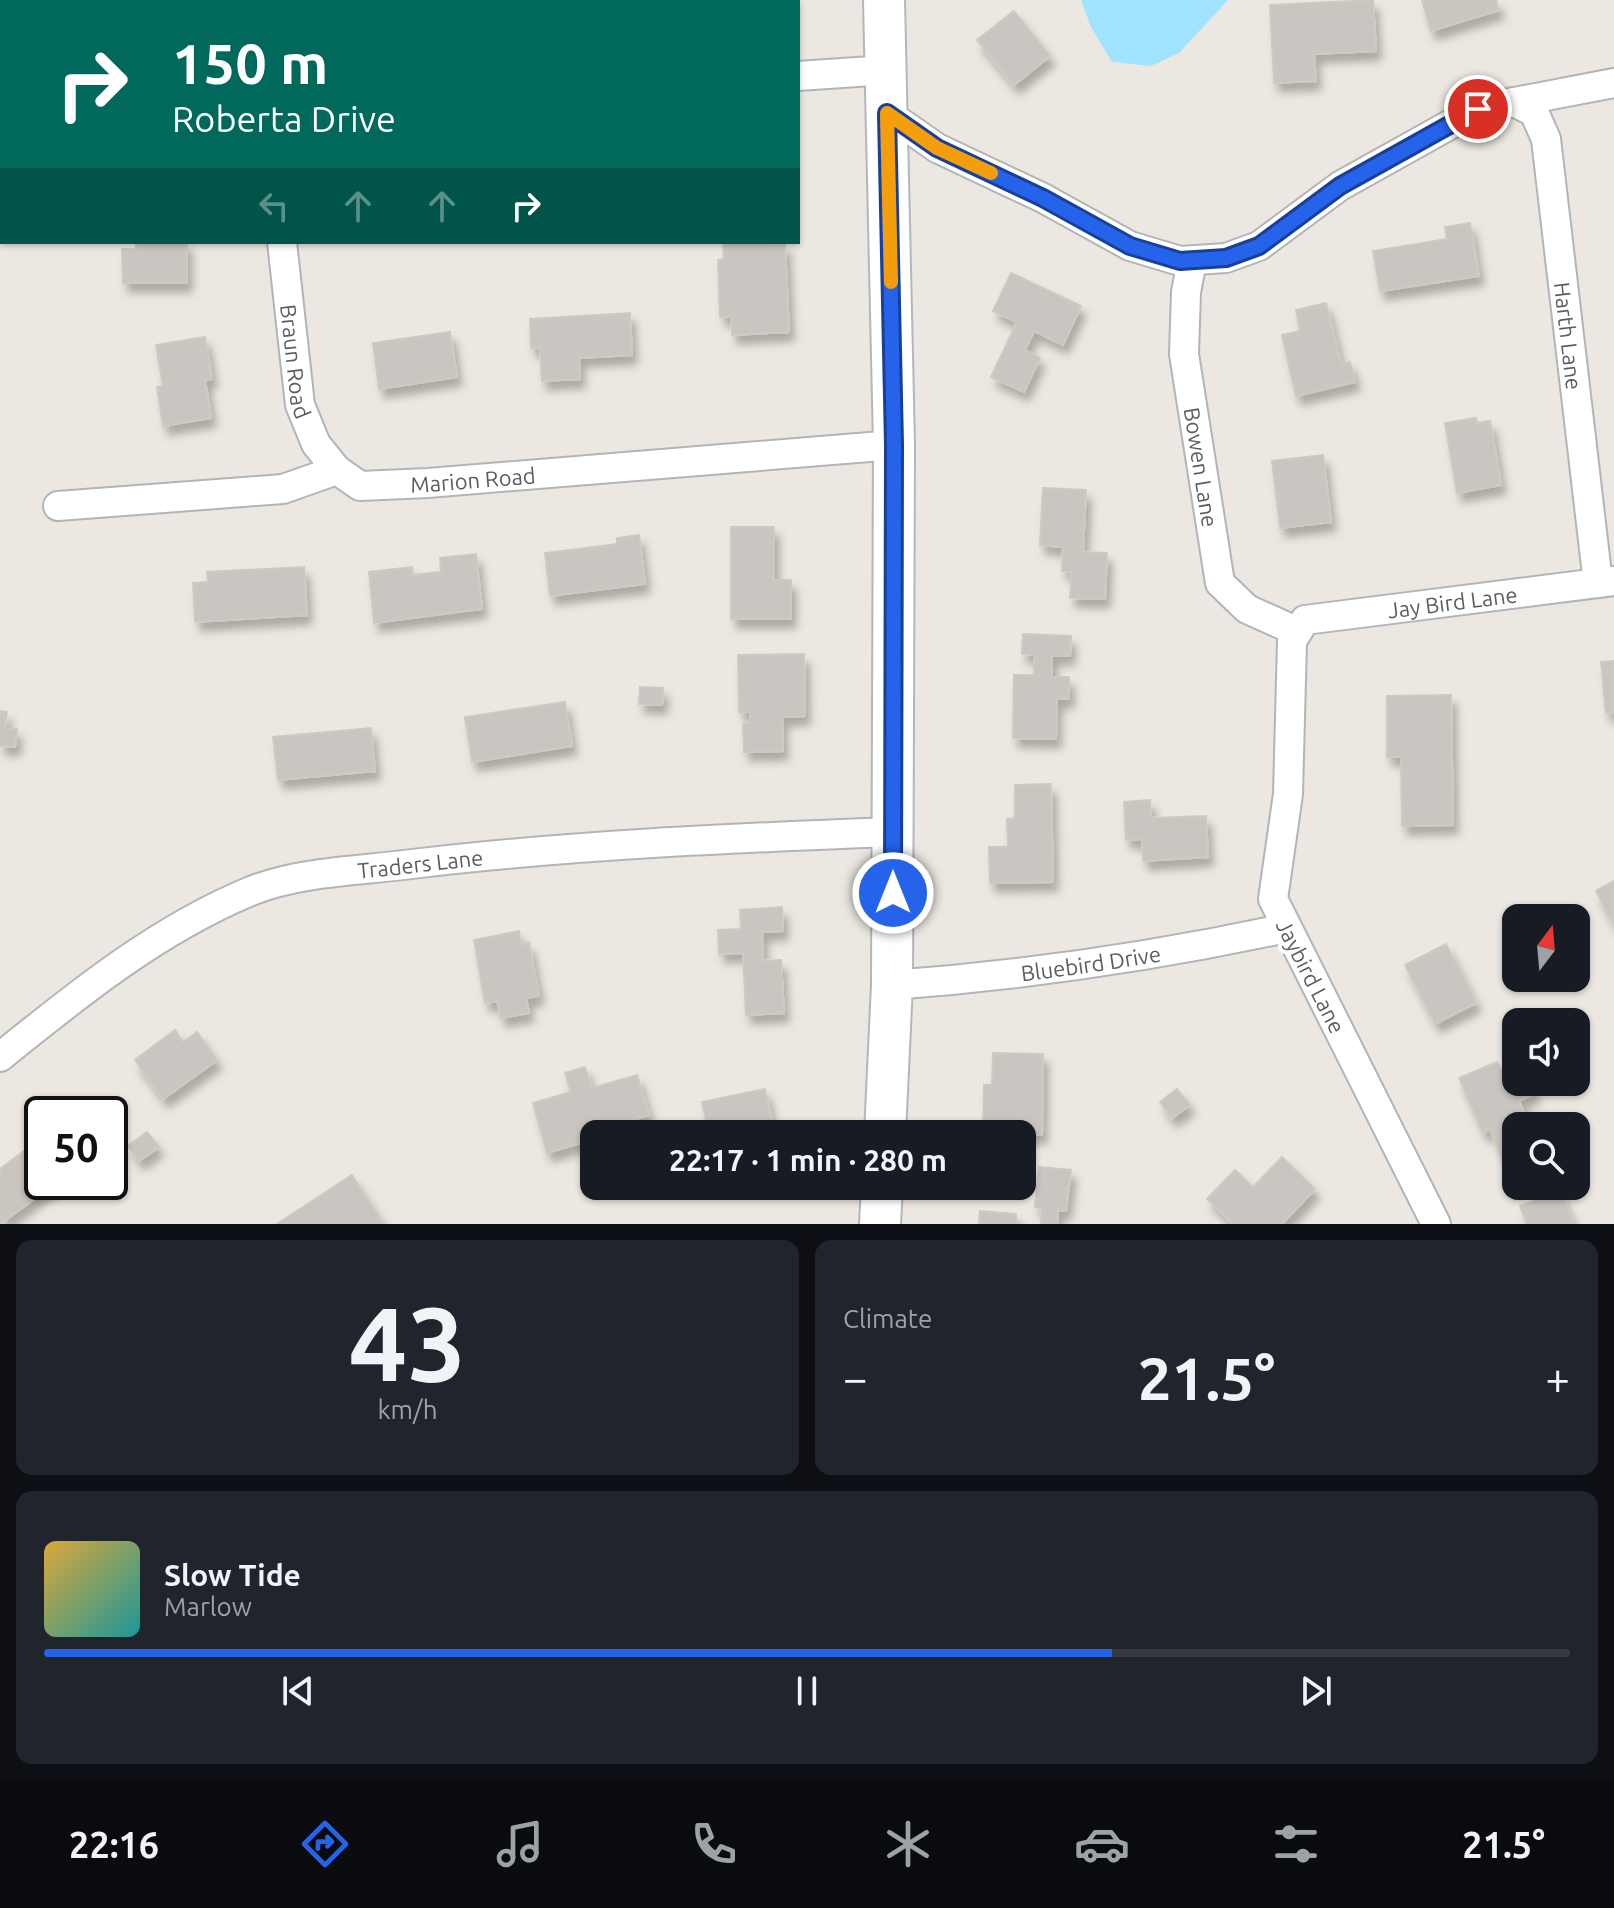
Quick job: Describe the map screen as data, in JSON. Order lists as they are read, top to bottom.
{
  "streets": {
    "street": [
      "Harth Lane",
      "Braun Road",
      "Bowen Lane",
      "Marion Road",
      "Jay Bird Lane",
      "Traders Lane",
      "Bluebird Drive",
      "Jaybird Lane"
    ]
  },
  "crossings": [
    ["Harth Lane", "Jay Bird Lane"],
    ["Braun Road", "Marion Road"],
    ["Bowen Lane", "Jay Bird Lane"],
    ["Bowen Lane", "Jaybird Lane"],
    ["Jay Bird Lane", "Jaybird Lane"],
    ["Bluebird Drive", "Jaybird Lane"]
  ],
  "north": "top",
  "page": {
    "turn": ["150 m", "Roberta Drive"],
    "limit": "50",
    "trip": "22:17 · 1 min · 280 m",
    "tile": [
      ["43", "km/h"],
      "Climate"
    ],
    "heat": ["−", "21.5°", "+"],
    "song": ["Slow Tide", "Marlow"],
    "tabs": ["22:16", "21.5°"]
  }
}
